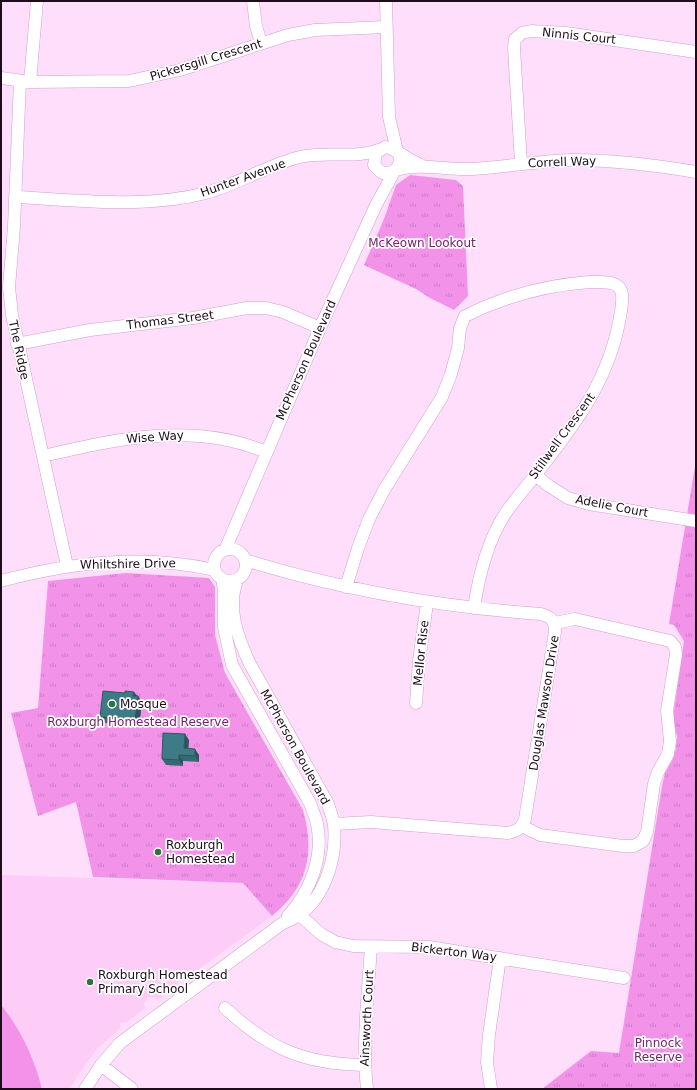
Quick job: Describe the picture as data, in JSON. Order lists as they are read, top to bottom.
{
  "streets": {
    "street": [
      "Ninnis Court",
      "Pickersgill Crescent",
      "Correll Way",
      "Hunter Avenue",
      "Thomas Street",
      "The Ridge",
      "McPherson Boulevard",
      "Stillwell Crescent",
      "Wise Way",
      "Adelie Court",
      "Whiltshire Drive",
      "Mellor Rise",
      "Douglas Mawson Drive",
      "Bickerton Way",
      "Ainsworth Court"
    ]
  },
  "crossings": [
    ["Ninnis Court", "Correll Way"],
    ["Pickersgill Crescent", "The Ridge"],
    ["Correll Way", "Hunter Avenue"],
    ["Correll Way", "McPherson Boulevard"],
    ["Hunter Avenue", "The Ridge"],
    ["Hunter Avenue", "McPherson Boulevard"],
    ["Thomas Street", "The Ridge"],
    ["Thomas Street", "McPherson Boulevard"],
    ["The Ridge", "Wise Way"],
    ["The Ridge", "Whiltshire Drive"],
    ["McPherson Boulevard", "Wise Way"],
    ["McPherson Boulevard", "Whiltshire Drive"],
    ["McPherson Boulevard", "Douglas Mawson Drive"],
    ["McPherson Boulevard", "Bickerton Way"],
    ["Stillwell Crescent", "Adelie Court"],
    ["Stillwell Crescent", "Douglas Mawson Drive"],
    ["Whiltshire Drive", "Douglas Mawson Drive"],
    ["Mellor Rise", "Douglas Mawson Drive"],
    ["Bickerton Way", "Ainsworth Court"]
  ],
  "parks": ["McKeown Lookout", "Roxburgh Homestead Reserve", "Pinnock Reserve"],
  "places": ["Mosque", "Roxburgh Homestead", "Roxburgh Homestead Primary School"]
}
